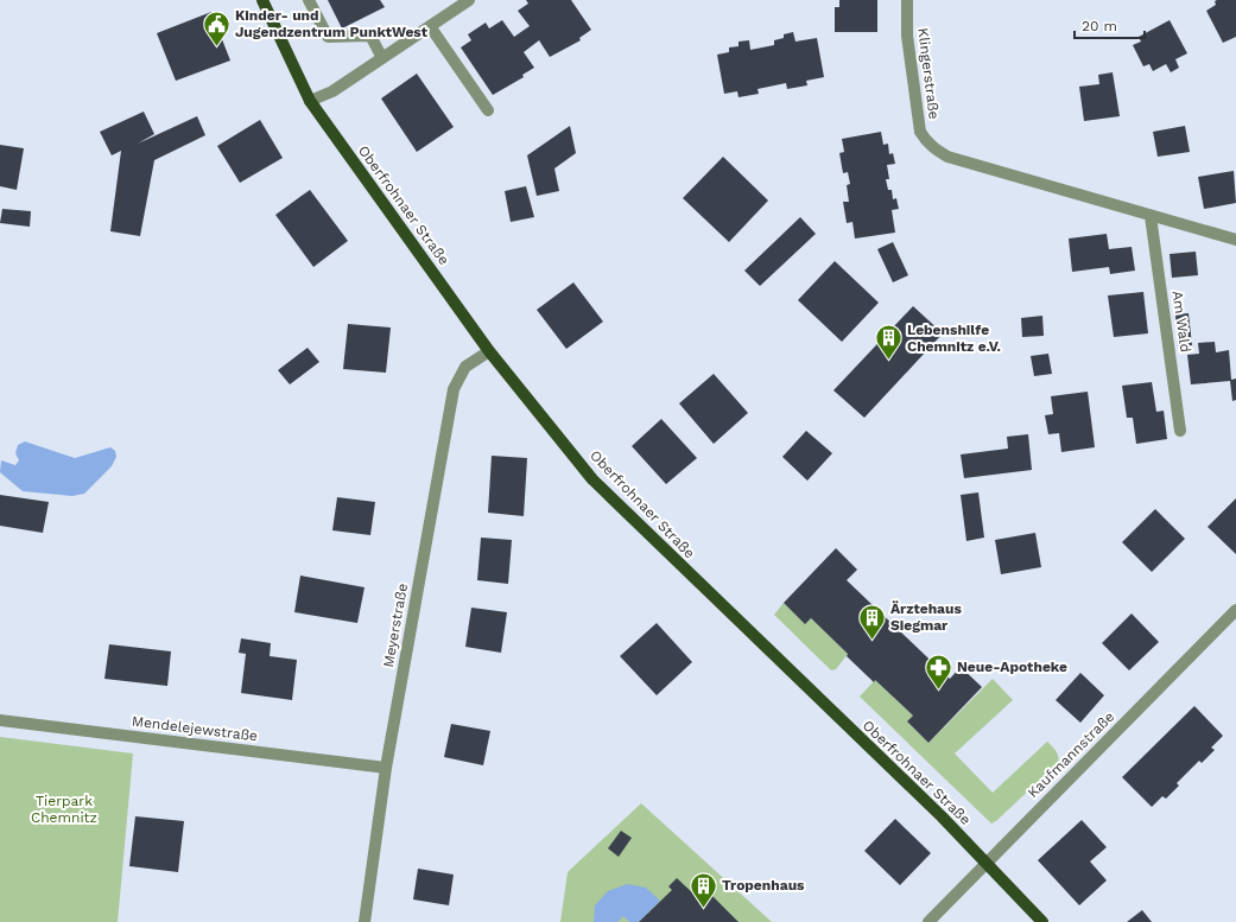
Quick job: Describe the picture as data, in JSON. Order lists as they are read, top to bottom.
{
  "streets": {
    "main road": ["Oberfrohnaer Straße"],
    "street": [
      "Klingerstraße",
      "Am Wald",
      "Meyerstraße",
      "Mendelejewstraße",
      "Kaufmannstraße"
    ]
  },
  "crossings": [
    ["Klingerstraße", "Am Wald"],
    ["Oberfrohnaer Straße", "Meyerstraße"],
    ["Oberfrohnaer Straße", "Kaufmannstraße"],
    ["Meyerstraße", "Mendelejewstraße"]
  ],
  "parks": ["Tierpark Chemnitz"],
  "places": {
    "public building": ["Kinder- und Jugendzentrum PunktWest"],
    "building": ["Lebenshilfe Chemnitz e.V.", "Ärztehaus Siegmar", "Tropenhaus"],
    "pharmacy": ["Neue-Apotheke"]
  },
  "scale_bar": "20 m"
}
